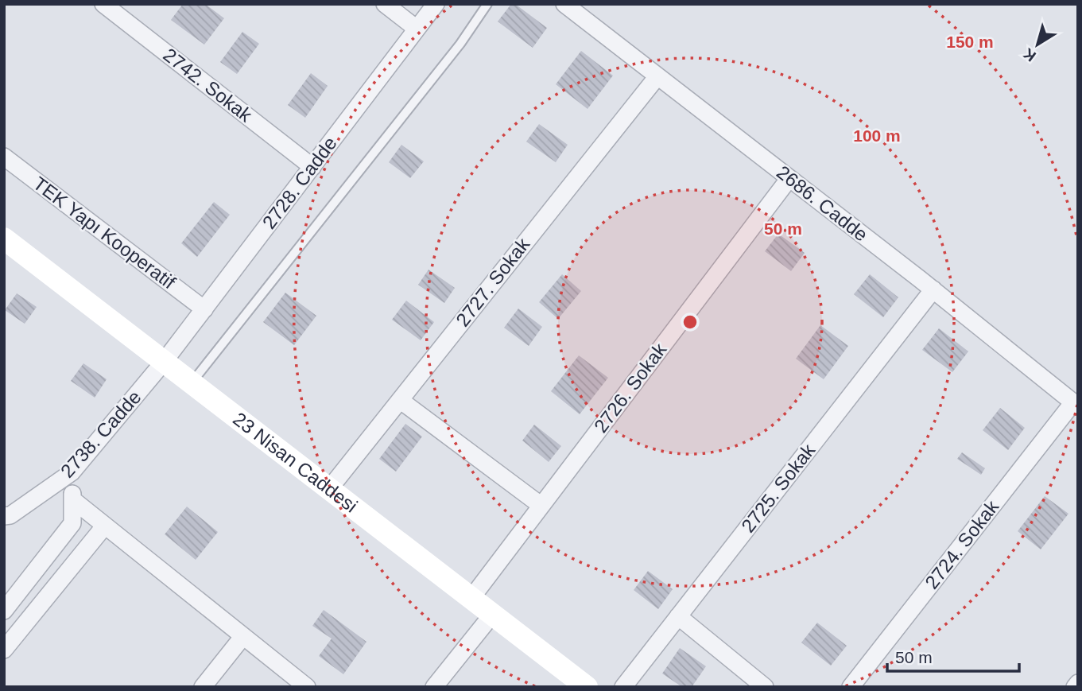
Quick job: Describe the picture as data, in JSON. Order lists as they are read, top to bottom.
{
  "streets": {
    "main road": ["23 Nisan Caddesi"],
    "street": [
      "2742. Sokak",
      "2728. Cadde",
      "2686. Cadde",
      "TEK Yapı Kooperatif",
      "2727. Sokak",
      "2726. Sokak",
      "2738. Cadde",
      "2725. Sokak",
      "2724. Sokak"
    ]
  },
  "crossings": [
    ["2742. Sokak", "2728. Cadde"],
    ["2728. Cadde", "TEK Yapı Kooperatif"],
    ["2728. Cadde", "2738. Cadde"],
    ["2728. Cadde", "23 Nisan Caddesi"],
    ["2686. Cadde", "2727. Sokak"],
    ["2686. Cadde", "2726. Sokak"],
    ["2686. Cadde", "2725. Sokak"],
    ["2686. Cadde", "2724. Sokak"],
    ["2727. Sokak", "23 Nisan Caddesi"],
    ["2726. Sokak", "23 Nisan Caddesi"],
    ["2738. Cadde", "23 Nisan Caddesi"]
  ],
  "scale_bar": "50 m",
  "north": "bottom left",
  "rings": ["150 m", "100 m", "50 m"]
}
